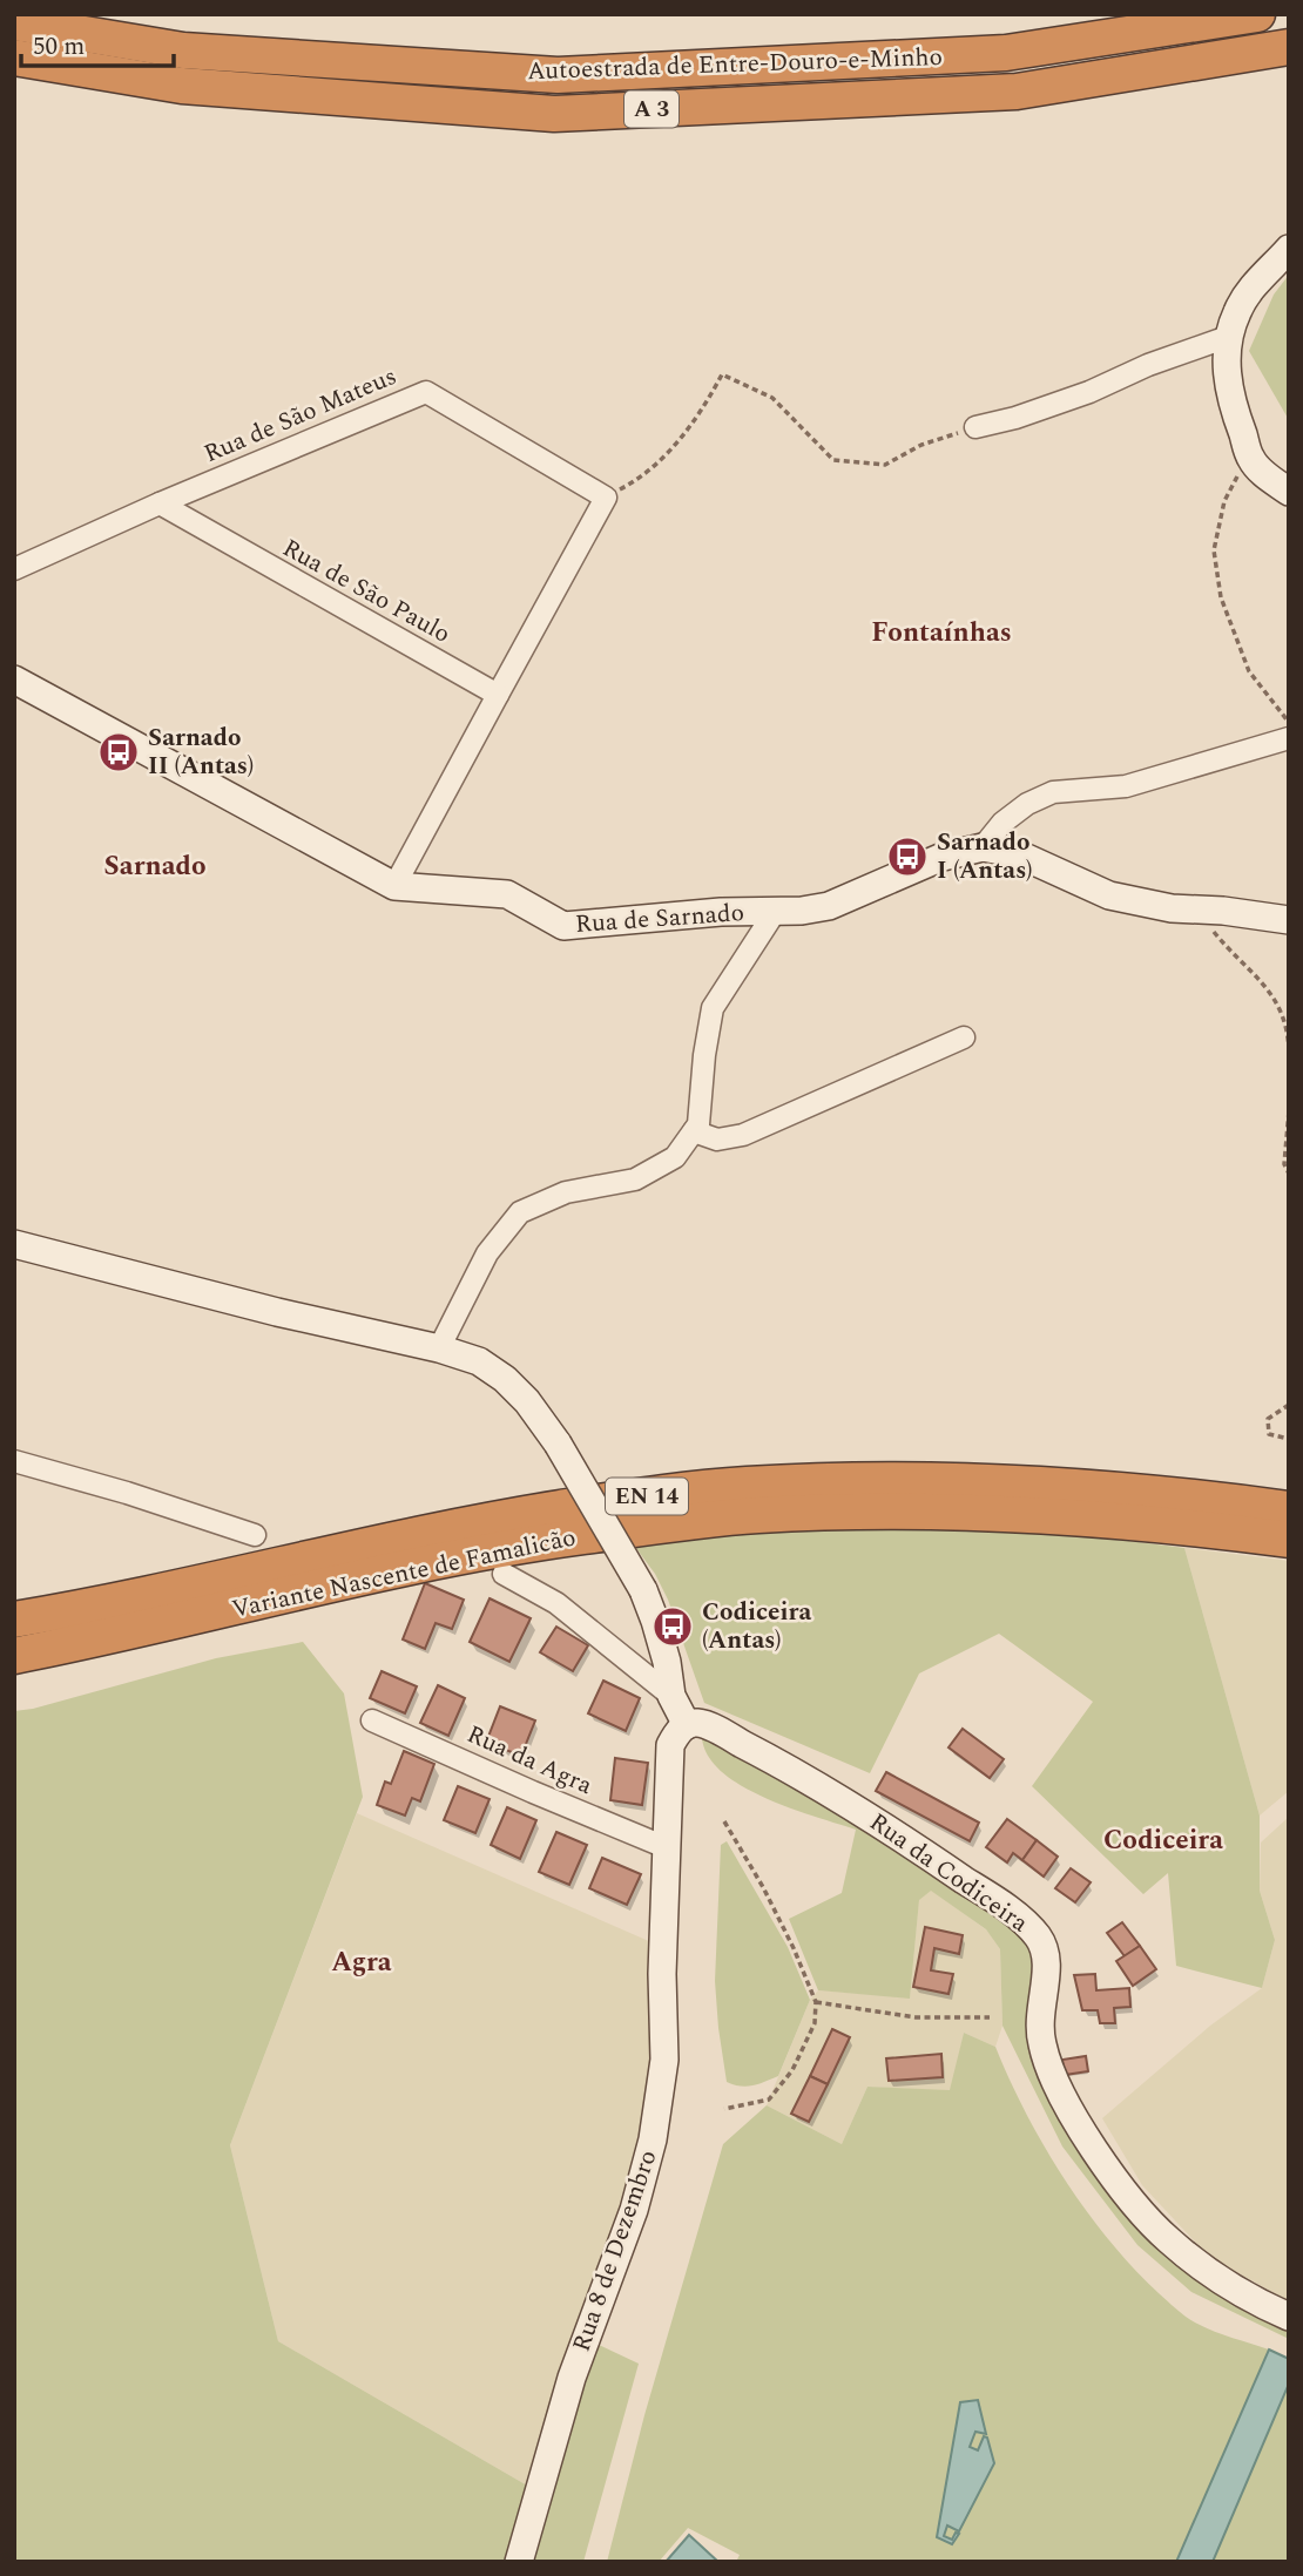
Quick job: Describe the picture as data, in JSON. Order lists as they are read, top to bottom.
{
  "streets": {
    "highway": [
      "Autoestrada de Entre-Douro-e-Minho",
      "A 3",
      "EN 14",
      "Variante Nascente de Famalicão"
    ],
    "street": [
      "Rua de São Mateus",
      "Rua de São Paulo",
      "Rua de Sarnado",
      "Rua da Agra",
      "Rua da Codiceira",
      "Rua 8 de Dezembro"
    ]
  },
  "crossings": [
    ["Rua de São Mateus", "Rua de São Paulo"],
    ["Rua da Agra", "Rua 8 de Dezembro"],
    ["Rua da Codiceira", "Rua 8 de Dezembro"]
  ],
  "districts": [
    "Fontaínhas",
    "Sarnado",
    "Codiceira",
    "Agra"
  ],
  "places": {
    "bus stop": ["Sarnado II (Antas)", "Sarnado I (Antas)", "Codiceira (Antas)"]
  },
  "scale_bar": "50 m"
}
